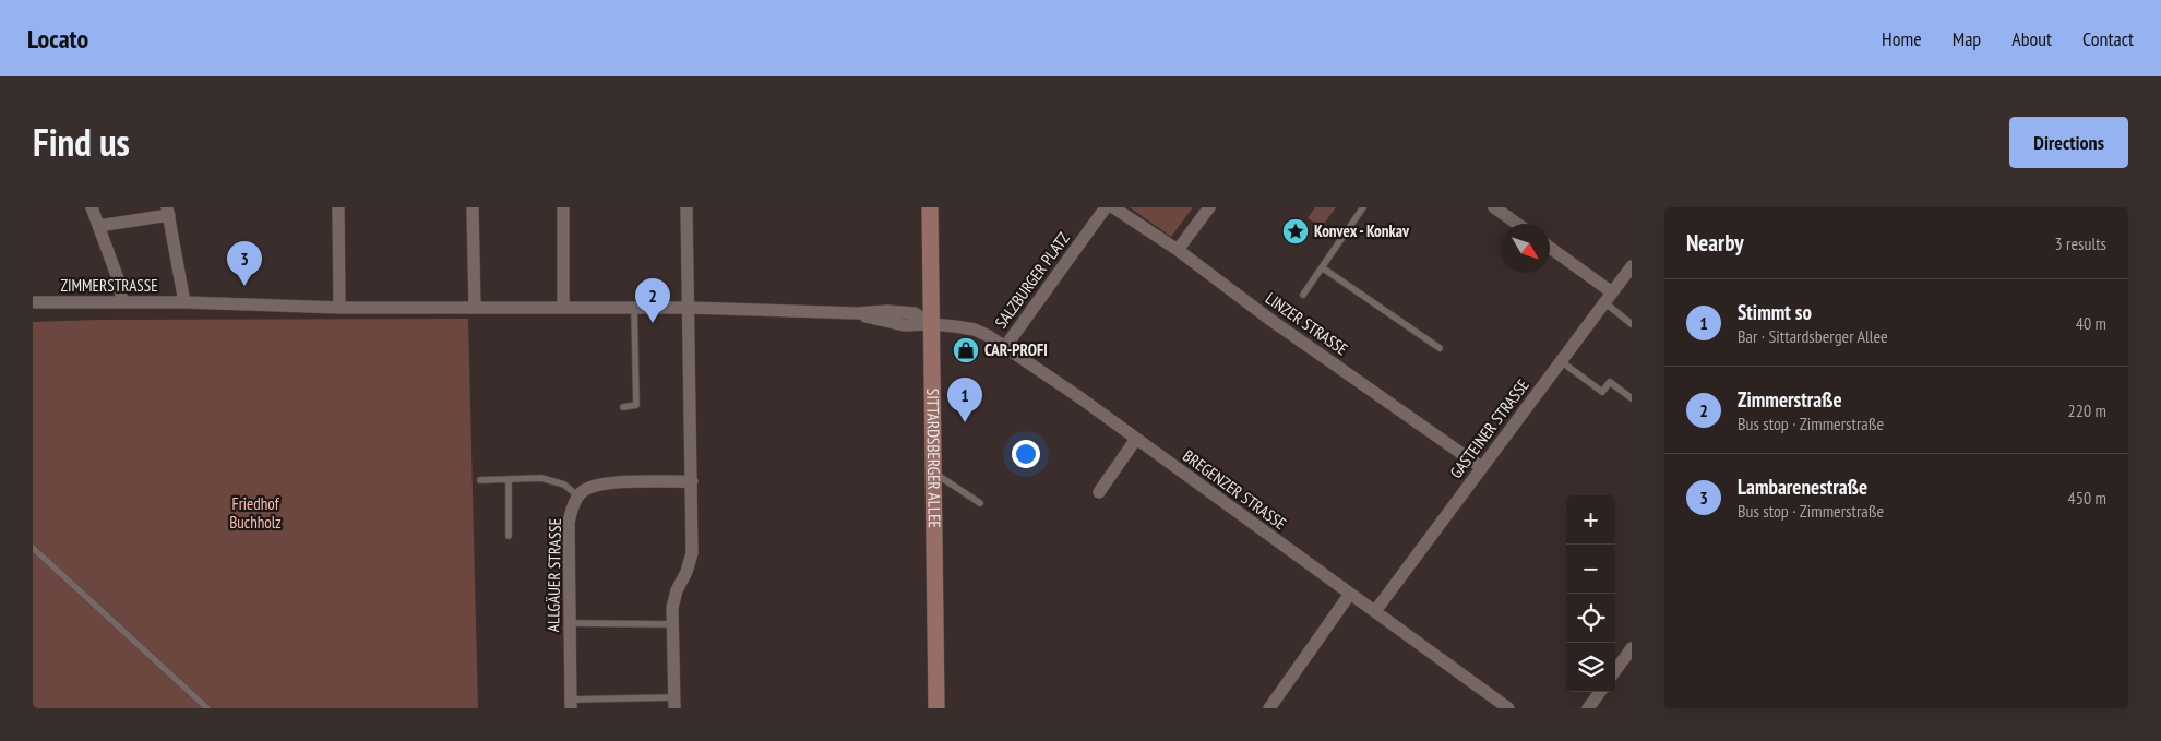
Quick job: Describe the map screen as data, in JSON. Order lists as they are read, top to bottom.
{
  "streets": {
    "main road": ["SITTARDSBERGER ALLEE"],
    "street": [
      "SALZBURGER PLATZ",
      "ZIMMERSTRASSE",
      "LINZER STRASSE",
      "GASTEINER STRASSE",
      "BREGENZER STRASSE",
      "ALLGÄUER STRASSE"
    ]
  },
  "crossings": [
    ["SALZBURGER PLATZ", "BREGENZER STRASSE"],
    ["ZIMMERSTRASSE", "SITTARDSBERGER ALLEE"],
    ["ZIMMERSTRASSE", "BREGENZER STRASSE"],
    ["LINZER STRASSE", "GASTEINER STRASSE"],
    ["GASTEINER STRASSE", "BREGENZER STRASSE"],
    ["SITTARDSBERGER ALLEE", "BREGENZER STRASSE"]
  ],
  "parks": ["Friedhof Buchholz"],
  "places": {
    "place": ["Konvex - Konkav"],
    "shop": ["CAR-PROFI"]
  },
  "north": "bottom right",
  "page": {
    "header": "Locato",
    "nav": [
      "Home",
      "Map",
      "About",
      "Contact"
    ],
    "title": "Find us",
    "buttons": "Directions",
    "heading": ["Nearby", "3 results"],
    "pins": ["3", "2", "1"],
    "list": [
      {
        "mark": "1",
        "name": "Stimmt so",
        "note": "Bar · Sittardsberger Allee",
        "value": "40 m"
      },
      {
        "mark": "2",
        "name": "Zimmerstraße",
        "note": "Bus stop · Zimmerstraße",
        "value": "220 m"
      },
      {
        "mark": "3",
        "name": "Lambarenestraße",
        "note": "Bus stop · Zimmerstraße",
        "value": "450 m"
      }
    ],
    "map_buttons": ["+", "−"]
  }
}
